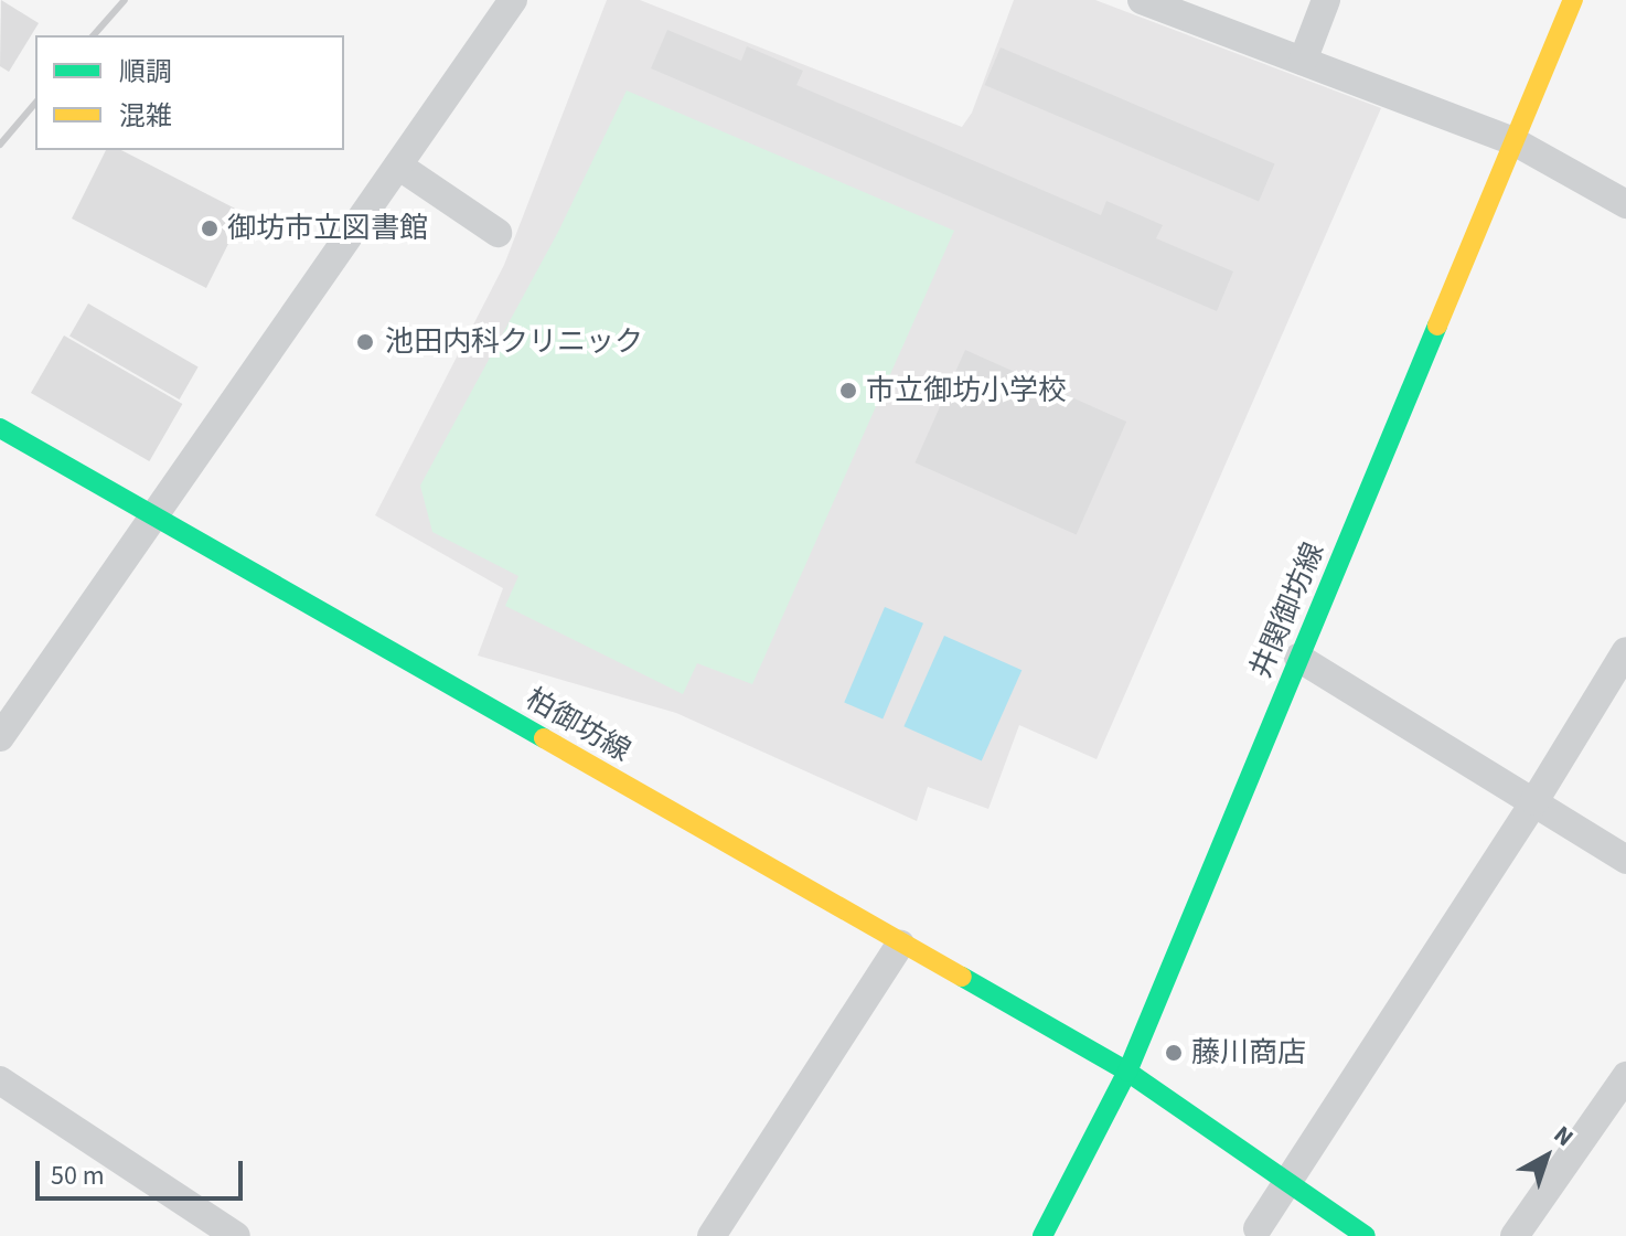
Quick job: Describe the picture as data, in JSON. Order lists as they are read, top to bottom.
{
  "streets": {
    "main road": ["井関御坊線", "柏御坊線"]
  },
  "crossings": [
    ["井関御坊線", "柏御坊線"]
  ],
  "places": [
    "御坊市立図書館",
    "池田内科クリニック",
    "市立御坊小学校",
    "藤川商店"
  ],
  "legend": ["順調", "混雑"],
  "scale_bar": "50 m",
  "north": "top right"
}
